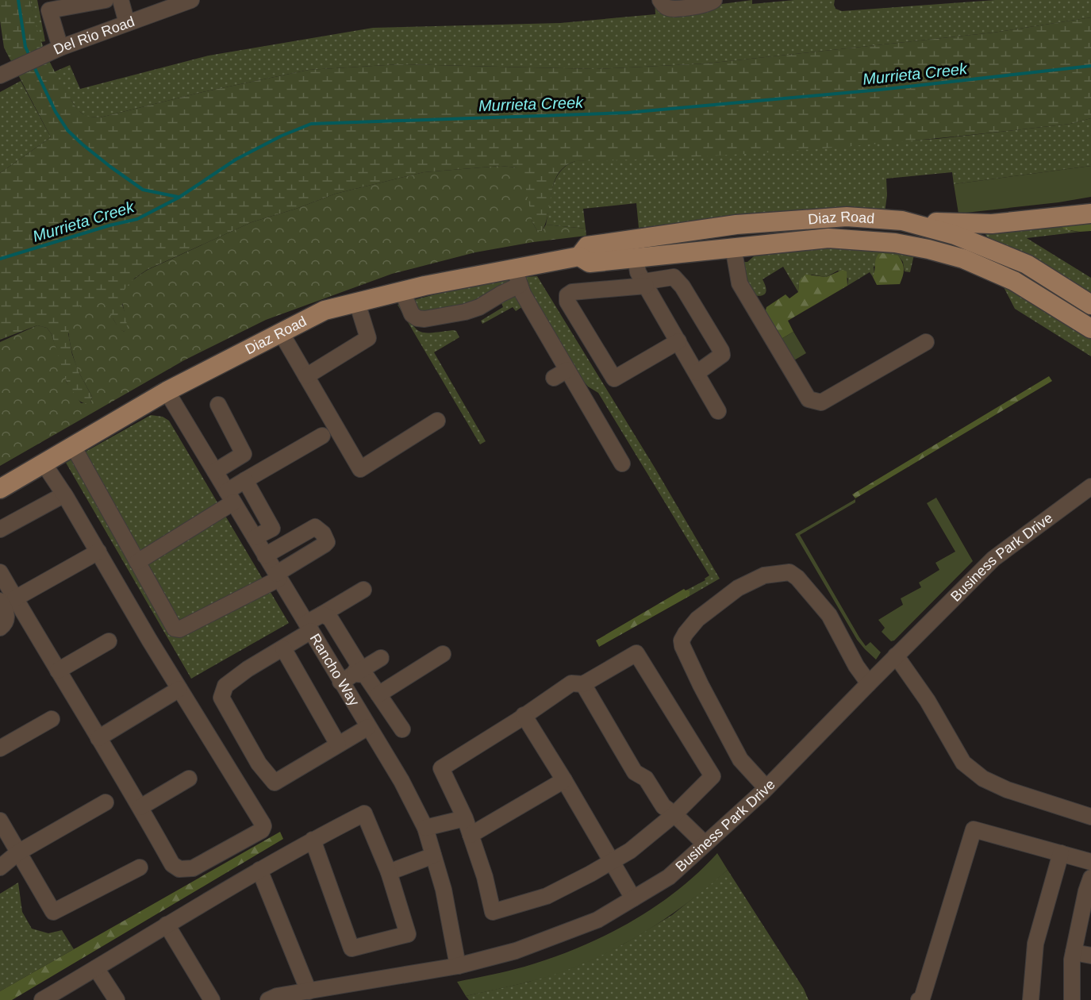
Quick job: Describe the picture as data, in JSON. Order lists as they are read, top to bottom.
{
  "streets": {
    "main road": ["Diaz Road"],
    "street": ["Del Rio Road", "Business Park Drive", "Rancho Way"]
  },
  "crossings": [
    ["Diaz Road", "Rancho Way"],
    ["Business Park Drive", "Rancho Way"]
  ],
  "water": ["Murrieta Creek"]
}
